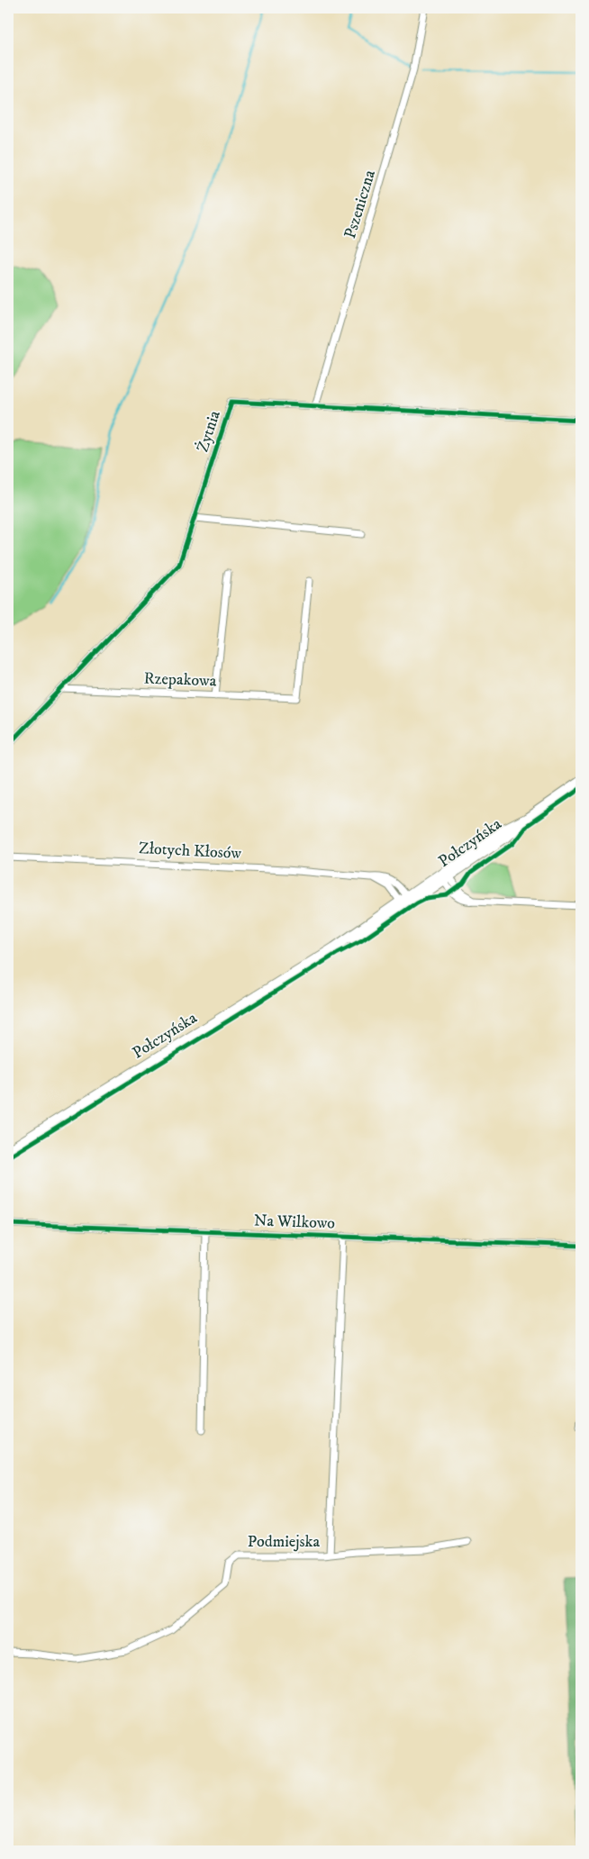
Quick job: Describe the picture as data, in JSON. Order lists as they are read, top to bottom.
{
  "streets": {
    "main road": ["Połczyńska"],
    "street": [
      "Pszeniczna",
      "Żytnia",
      "Rzepakowa",
      "Złotych Kłosów",
      "Na Wilkowo",
      "Podmiejska"
    ]
  },
  "crossings": [
    ["Pszeniczna", "Żytnia"],
    ["Żytnia", "Rzepakowa"],
    ["Połczyńska", "Złotych Kłosów"]
  ]
}
